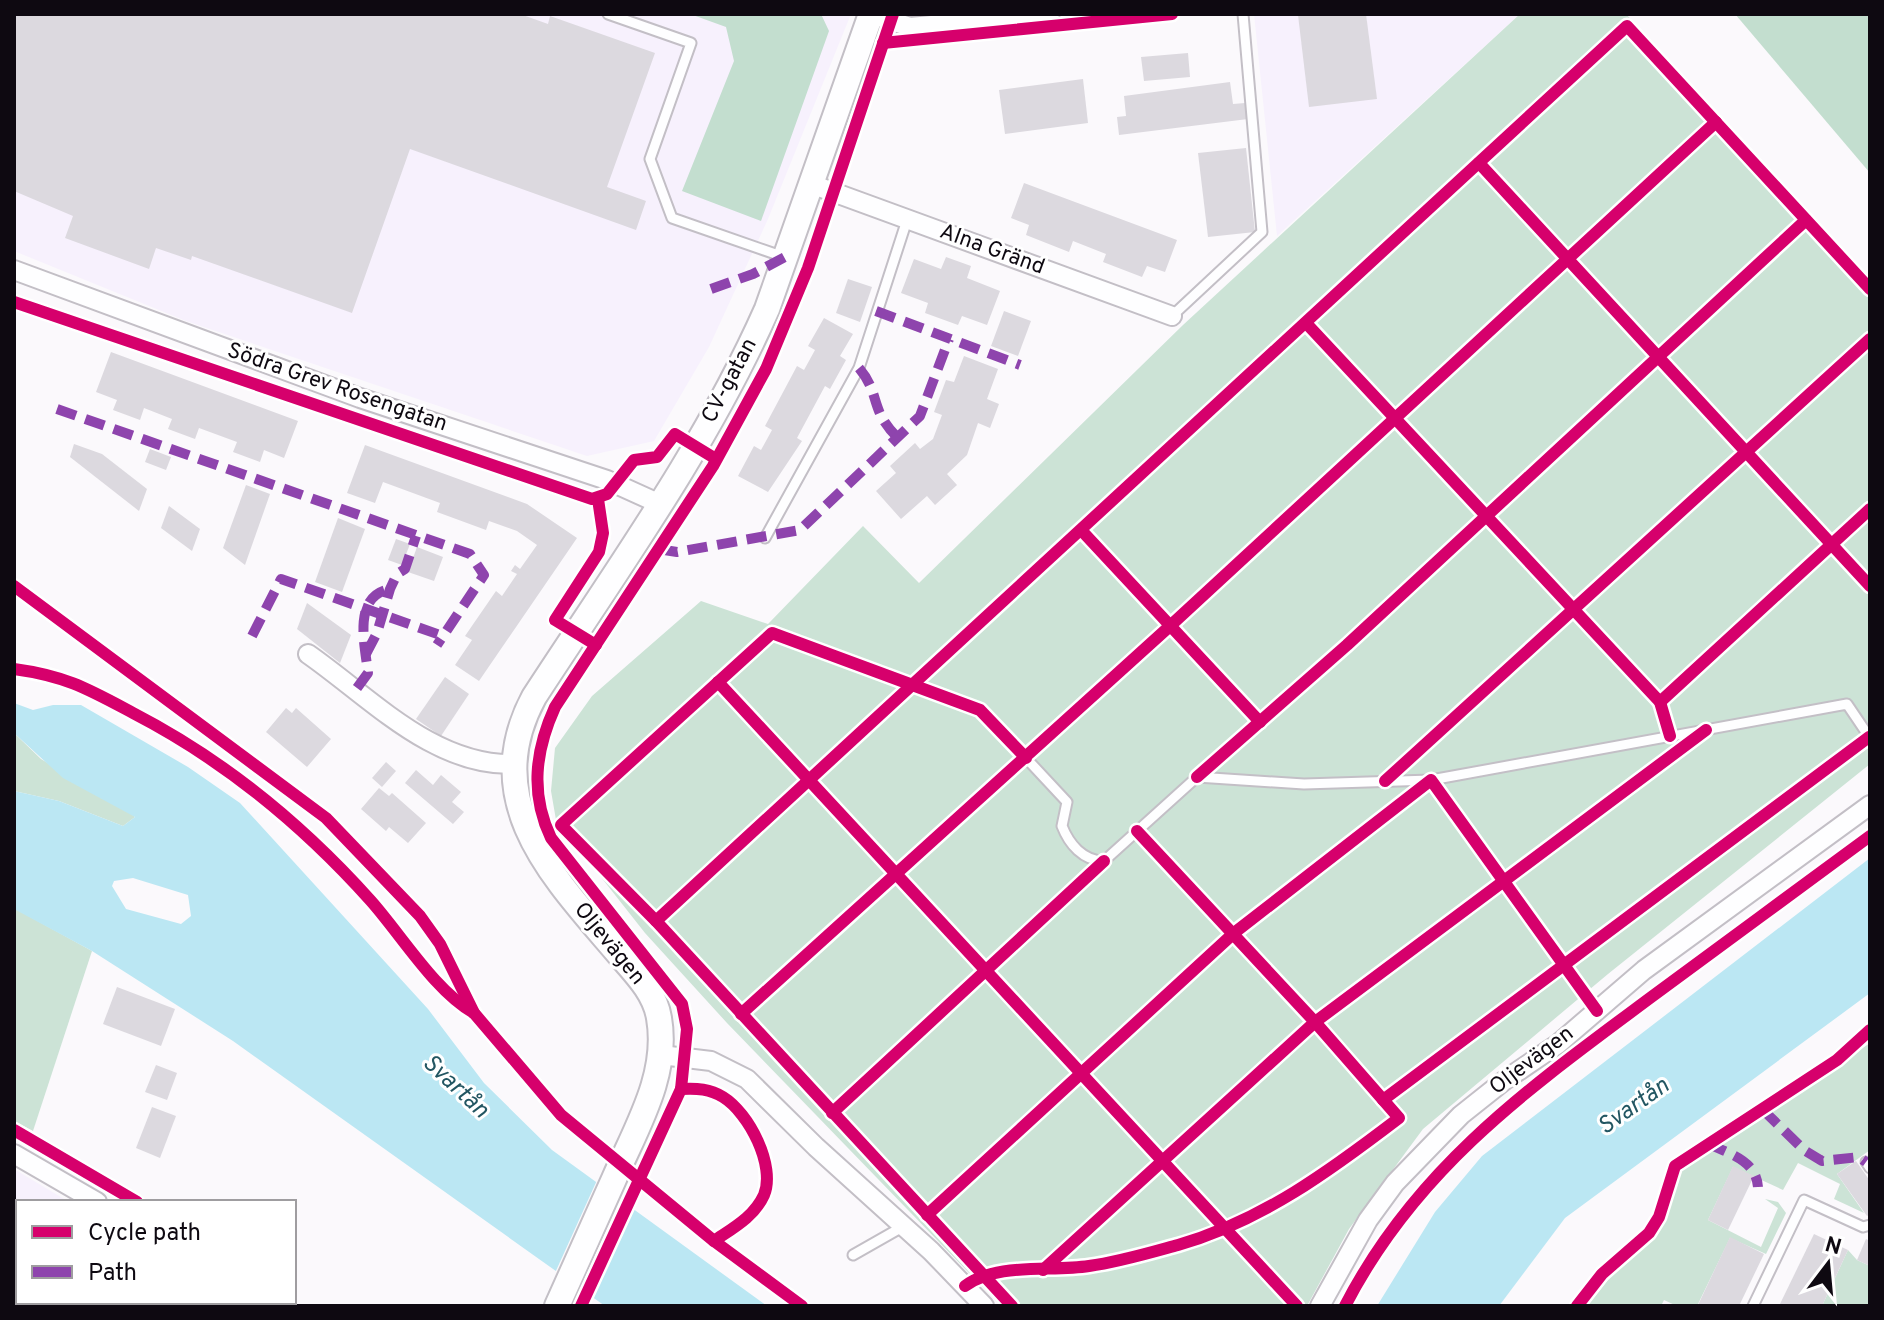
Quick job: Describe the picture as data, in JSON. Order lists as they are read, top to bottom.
{
  "streets": {
    "street": [
      "Alna Gränd",
      "CV-gatan",
      "Södra Grev Rosengatan",
      "Oljevägen"
    ]
  },
  "crossings": [
    ["Alna Gränd", "CV-gatan"],
    ["CV-gatan", "Södra Grev Rosengatan"],
    ["CV-gatan", "Oljevägen"]
  ],
  "water": ["Svartån"],
  "legend": ["Cycle path", "Path"],
  "north": "top"
}
